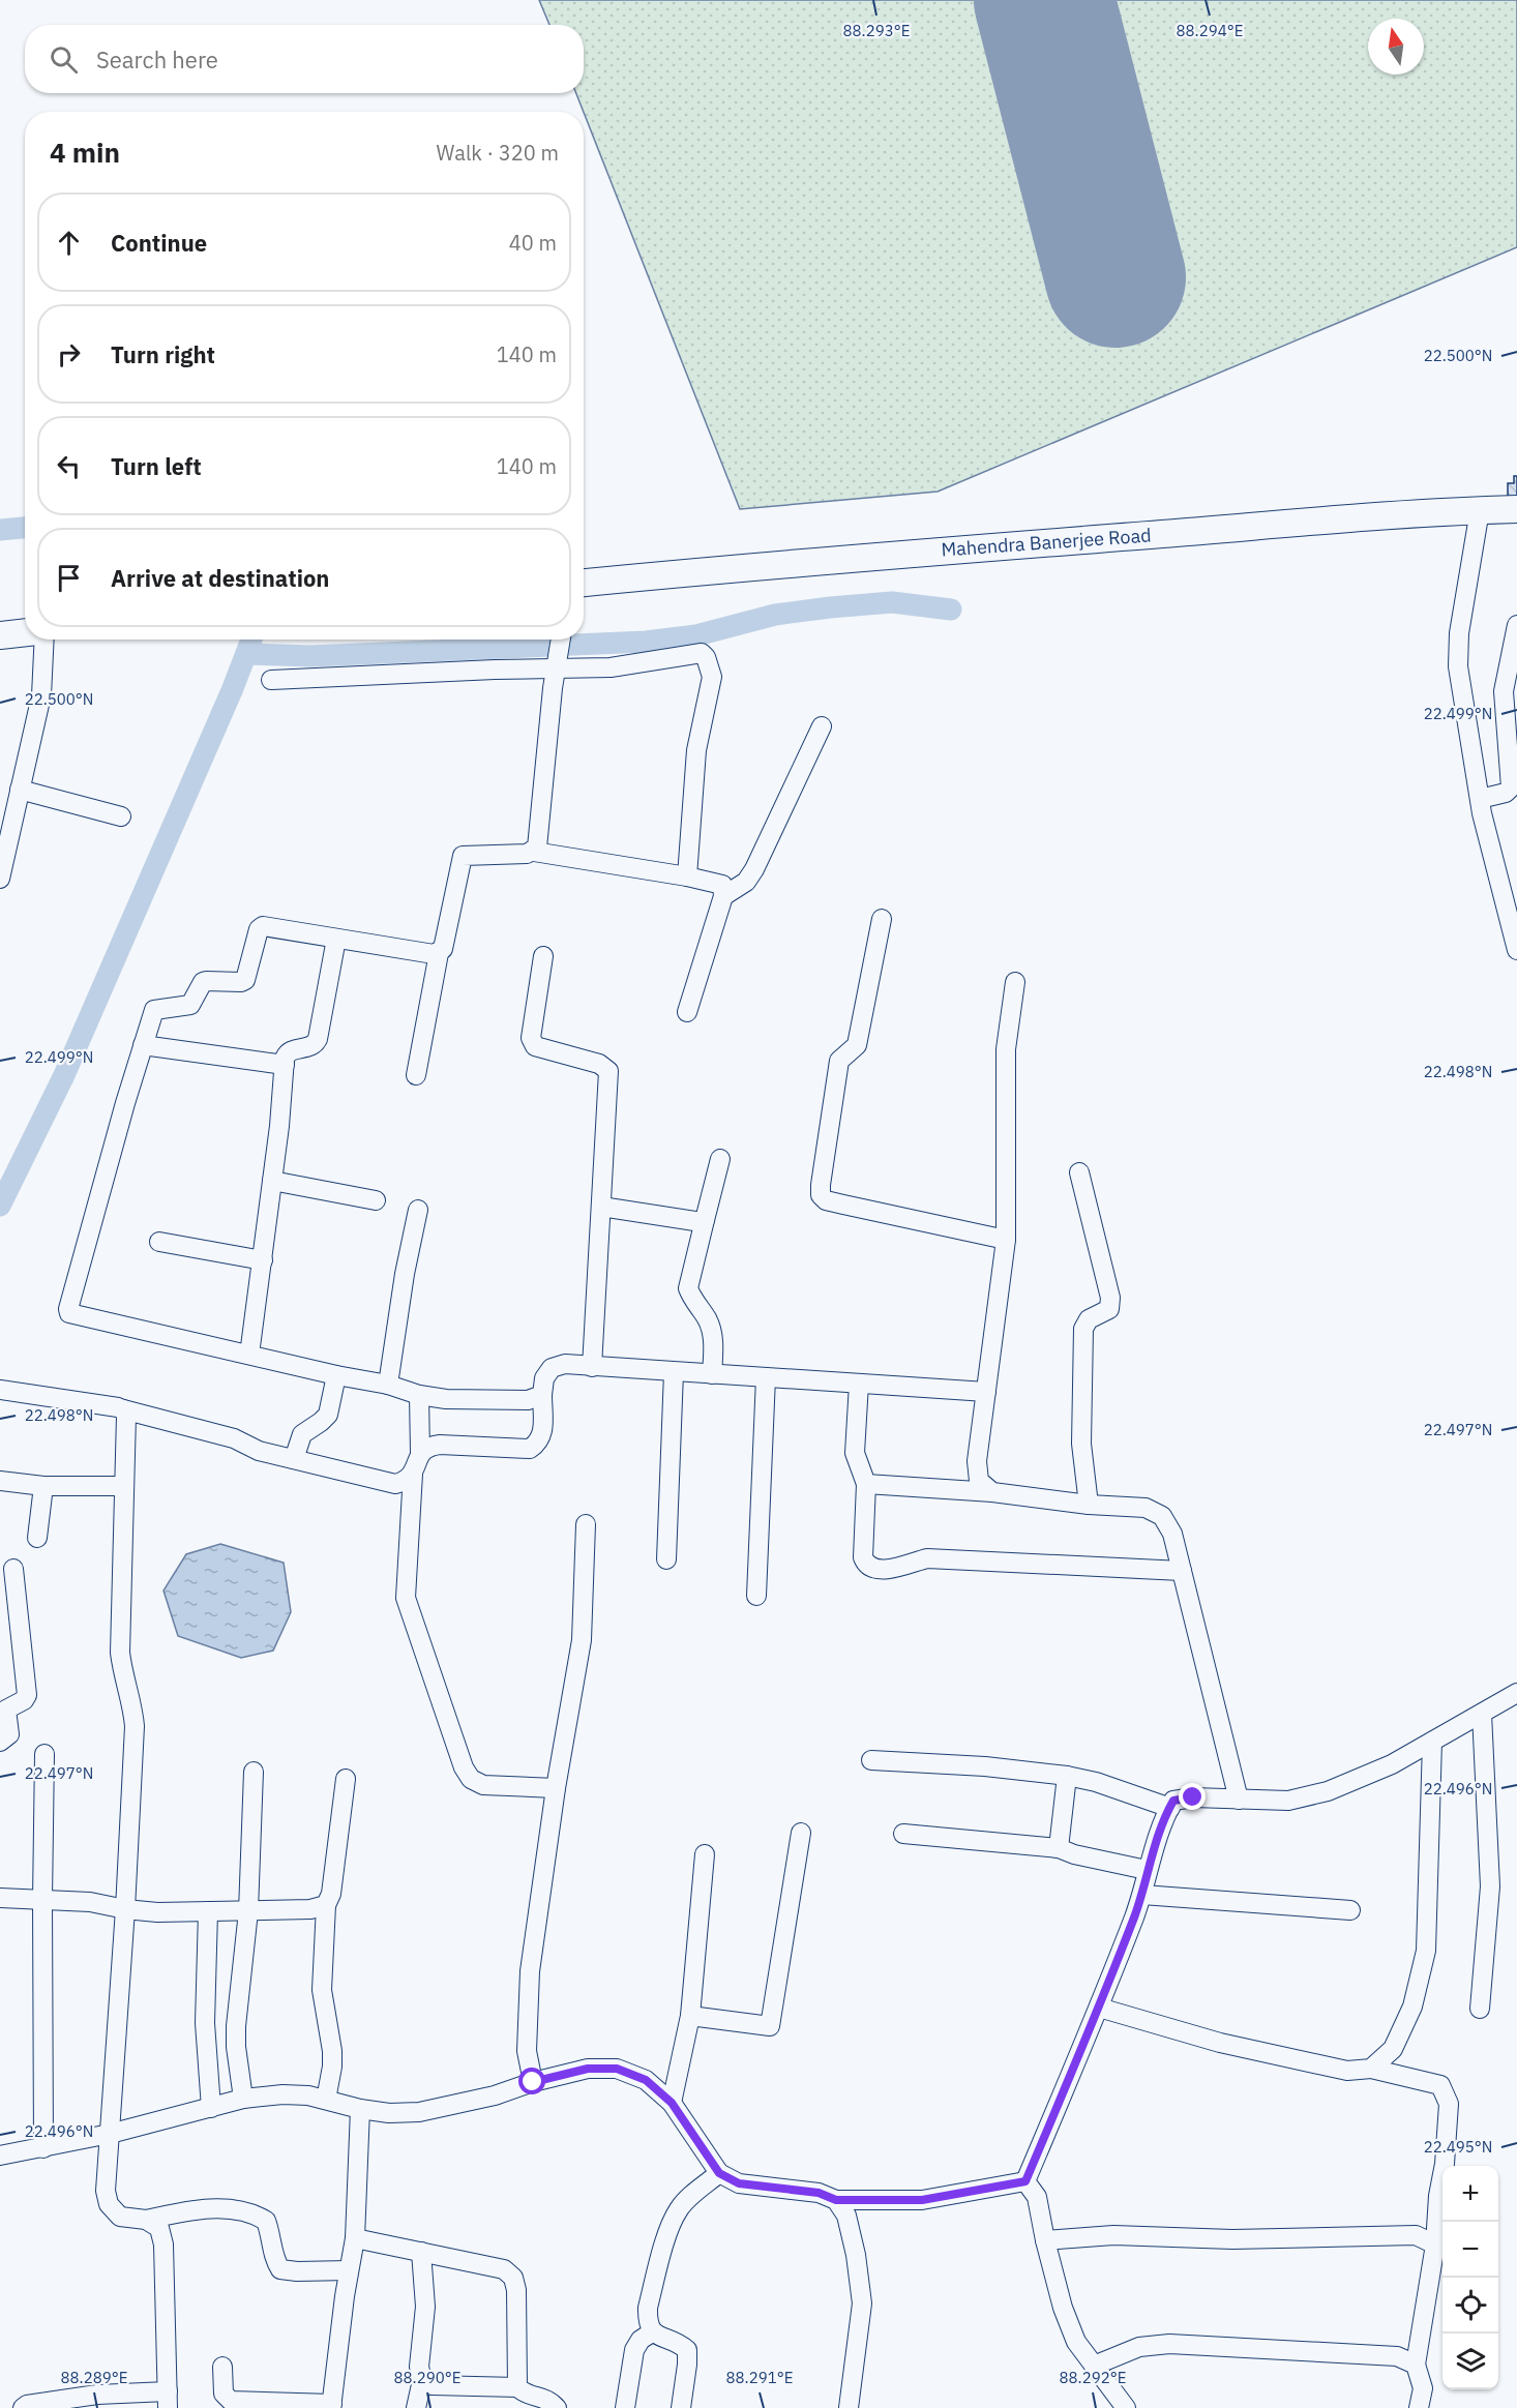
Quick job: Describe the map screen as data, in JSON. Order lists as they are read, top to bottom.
{
  "streets": {
    "street": ["Mahendra Banerjee Road"]
  },
  "north": "top",
  "page": {
    "search": "Search here",
    "heading": ["4 min", "Walk · 320 m"],
    "list": [
      ["Continue", "40 m"],
      ["Turn right", "140 m"],
      ["Turn left", "140 m"],
      "Arrive at destination"
    ],
    "map_buttons": ["+", "−"]
  },
  "coordinates": [
    "88.293°E",
    "88.294°E",
    "22.500°N",
    "22.499°N",
    "22.498°N",
    "22.497°N",
    "22.496°N",
    "22.495°N",
    "88.289°E",
    "88.290°E",
    "88.291°E",
    "88.292°E"
  ]
}
